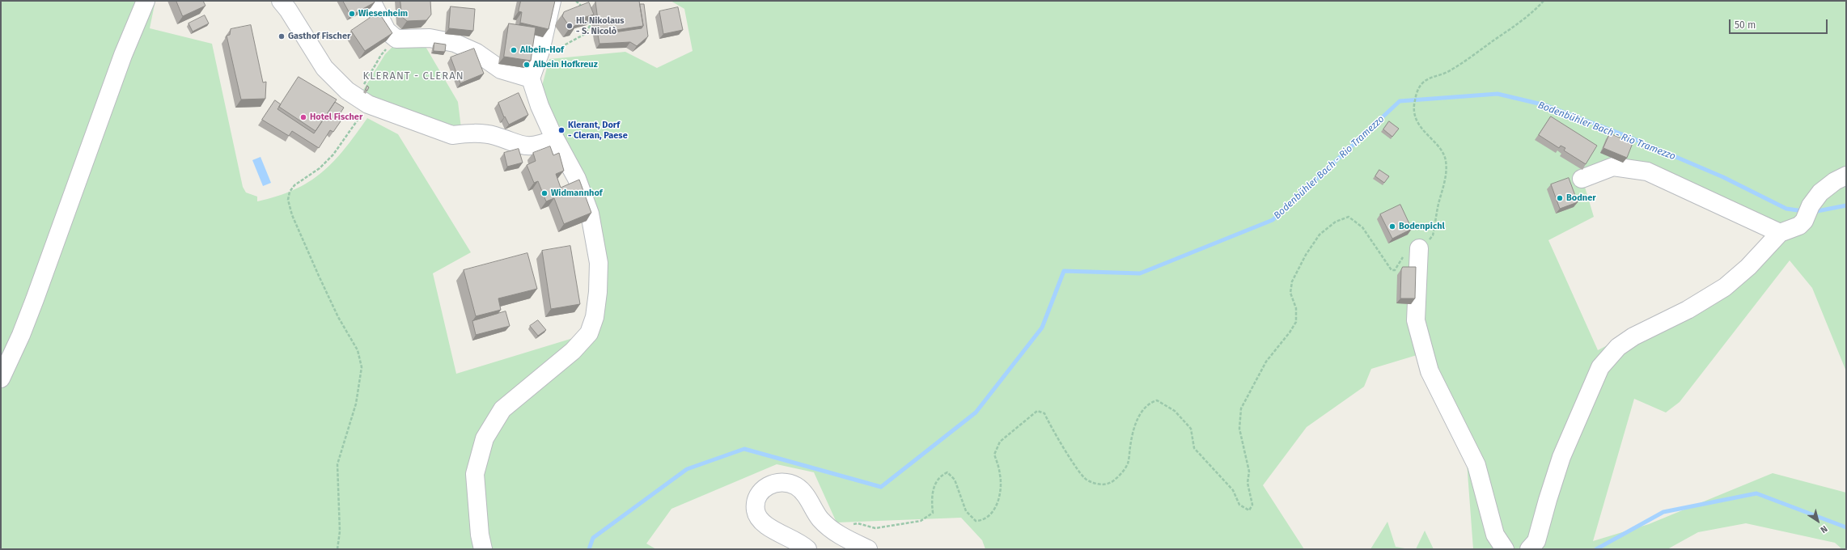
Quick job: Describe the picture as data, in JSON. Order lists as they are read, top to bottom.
{
  "districts": ["KLERANT - CLERAN"],
  "water": ["Bodenbühler Bach - Rio Tramezzo"],
  "places": [
    "Wiesenheim",
    "Hl. Nikolaus - S. Nicolò",
    "Gasthof Fischer",
    "Albein-Hof",
    "Albein Hofkreuz",
    "Hotel Fischer",
    "Klerant, Dorf - Cleran, Paese",
    "Widmannhof",
    "Bodner",
    "Bodenpichl"
  ],
  "scale_bar": "50 m",
  "north": "bottom right"
}
